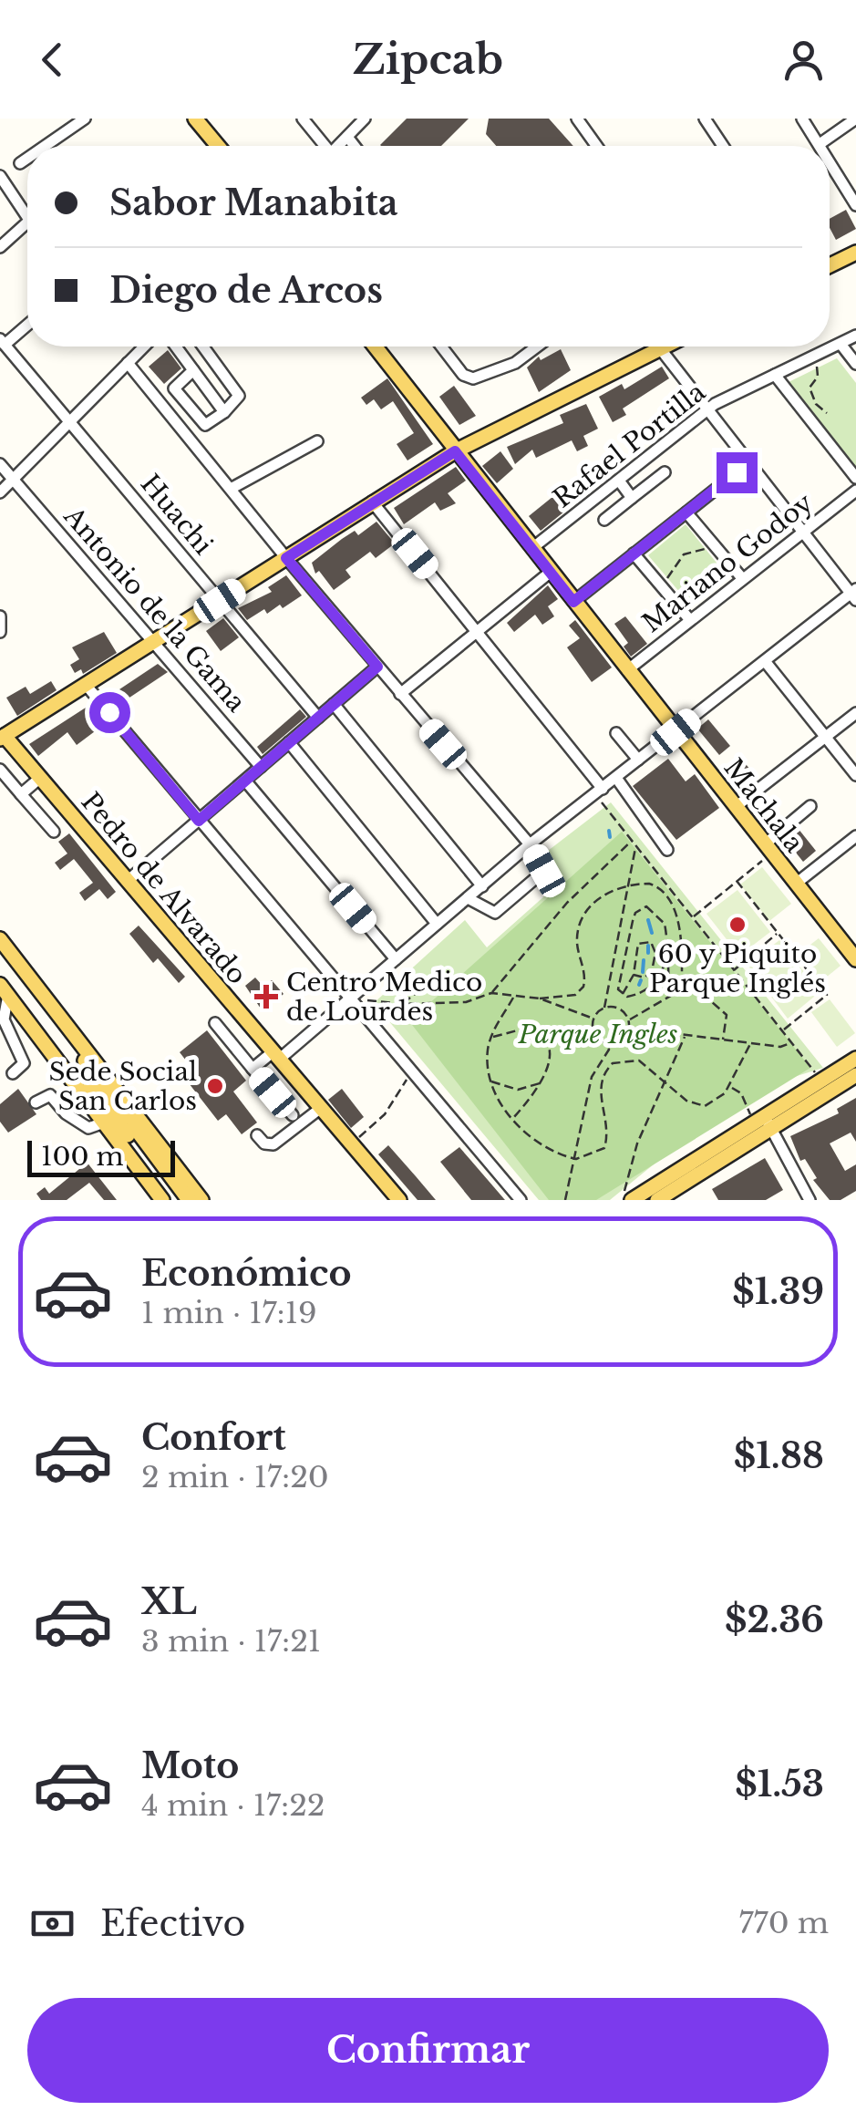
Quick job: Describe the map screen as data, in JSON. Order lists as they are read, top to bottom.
{
  "streets": {
    "main road": ["Machala", "Pedro de Alvarado"],
    "street": [
      "Rafael Portilla",
      "Huachi",
      "Mariano Godoy",
      "Antonio de la Gama"
    ]
  },
  "crossings": [
    ["Rafael Portilla", "Machala"],
    ["Mariano Godoy", "Machala"]
  ],
  "parks": ["Parque Ingles"],
  "places": {
    "other": ["60 y Piquito Parque Inglés", "Sede Social San Carlos"],
    "health": ["Centro Medico de Lourdes"]
  },
  "scale_bar": "100 m",
  "page": {
    "header": "Zipcab",
    "banner": ["Sabor Manabita", "Diego de Arcos"],
    "scale": "100 m",
    "list": [
      {
        "name": "Económico",
        "note": "1 min · 17:19",
        "value": "$1.39"
      },
      {
        "name": "Confort",
        "note": "2 min · 17:20",
        "value": "$1.88"
      },
      {
        "name": "XL",
        "note": "3 min · 17:21",
        "value": "$2.36"
      },
      {
        "name": "Moto",
        "note": "4 min · 17:22",
        "value": "$1.53"
      }
    ],
    "pay": ["Efectivo", "770 m"],
    "buttons": "Confirmar"
  }
}
